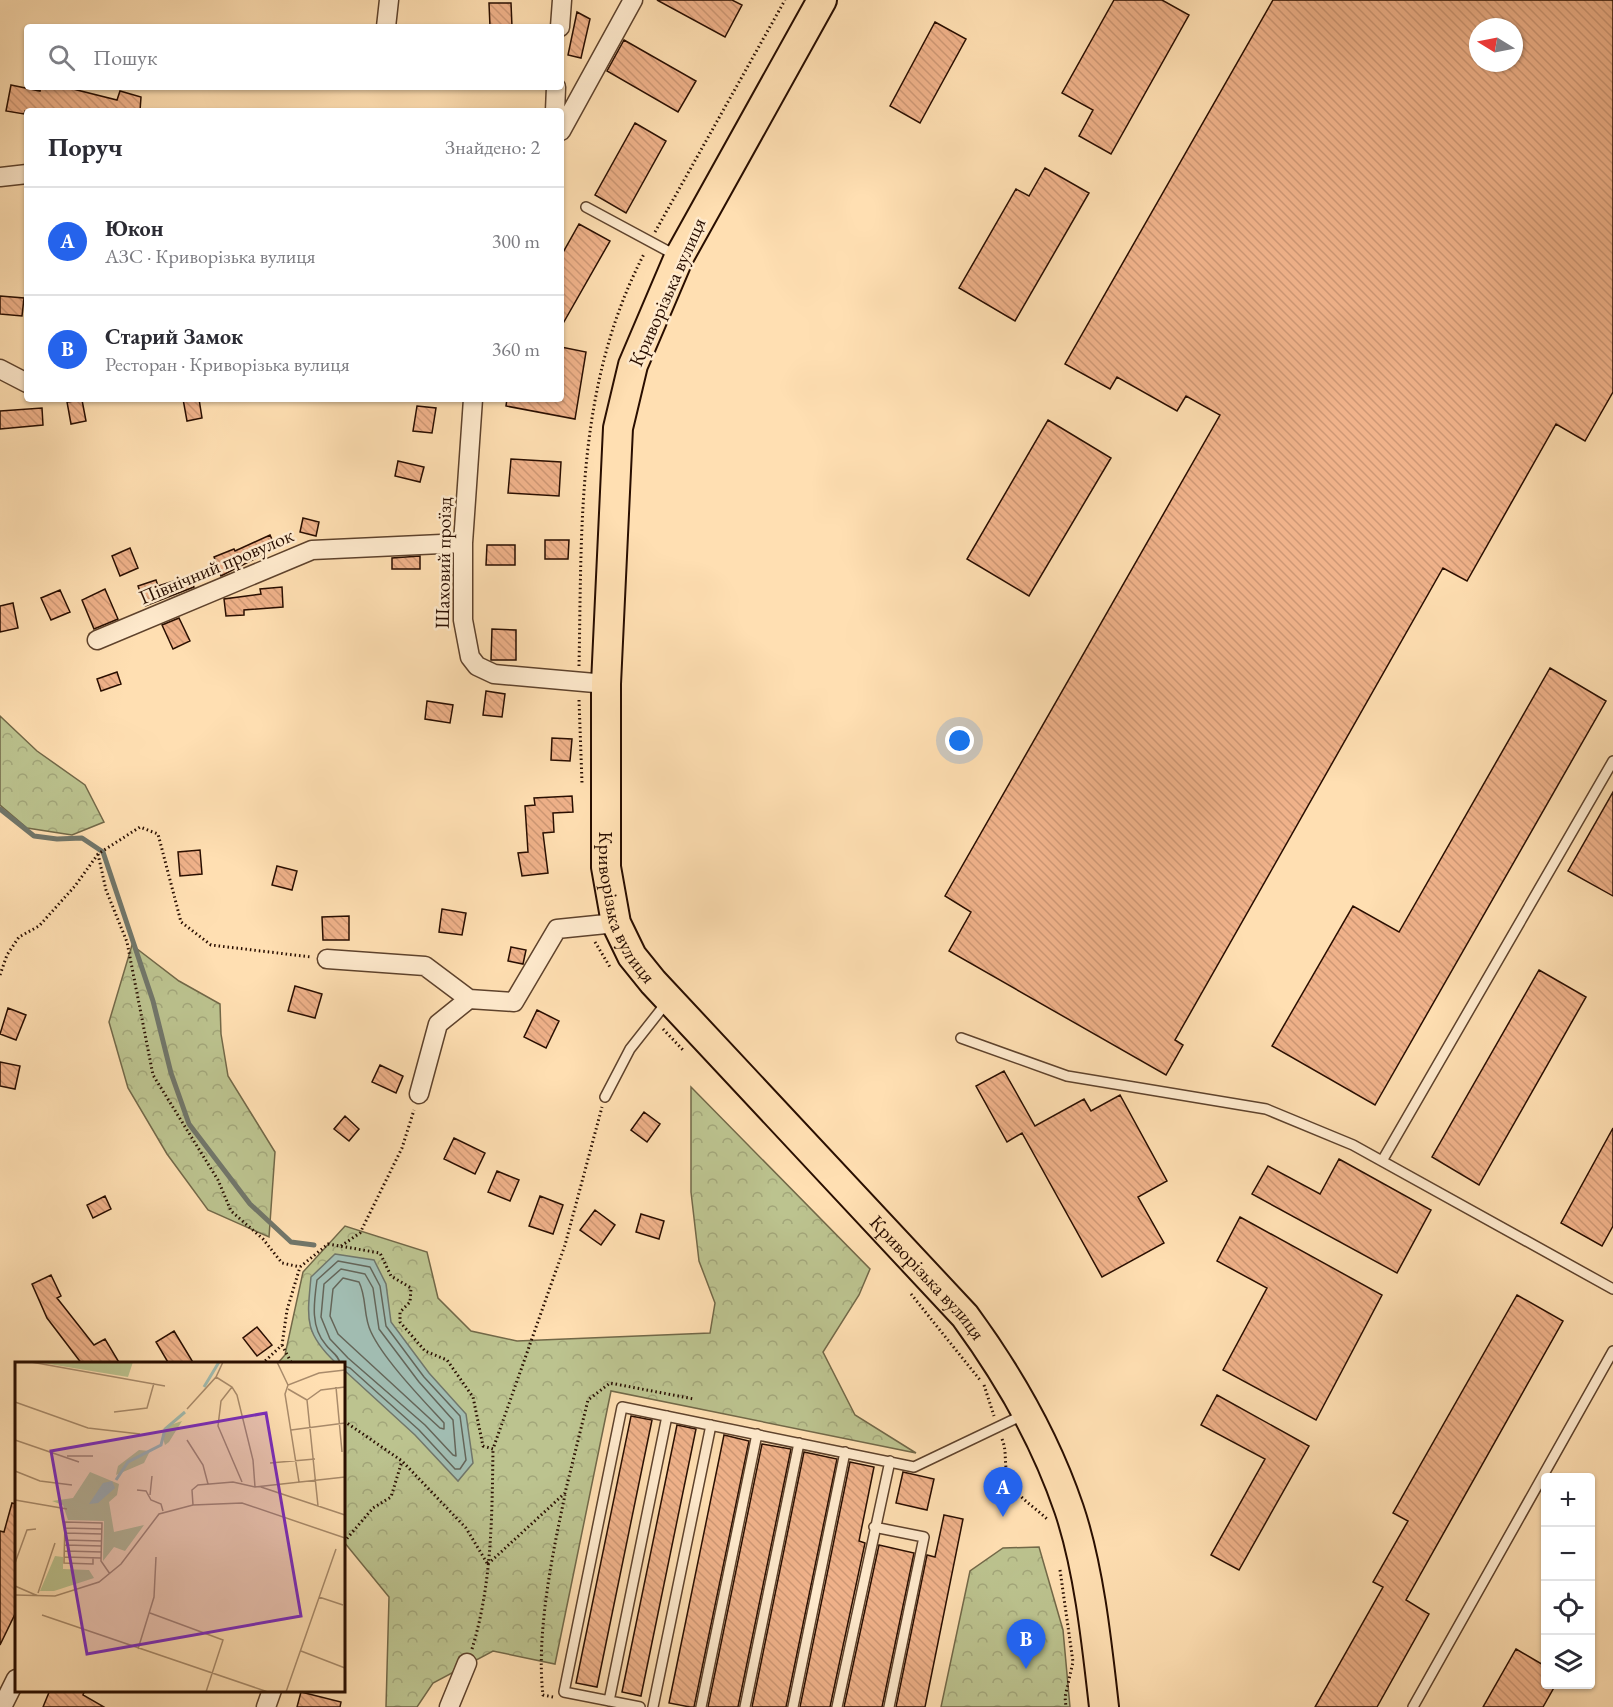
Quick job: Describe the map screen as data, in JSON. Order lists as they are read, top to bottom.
{
  "streets": {
    "main road": ["Криворізька вулиця"],
    "street": ["Шаховий проїзд", "Північний провулок"]
  },
  "crossings": [
    ["Криворізька вулиця", "Шаховий проїзд"],
    ["Шаховий проїзд", "Північний провулок"]
  ],
  "north": "left",
  "page": {
    "search": "Пошук",
    "heading": ["Поруч", "Знайдено: 2"],
    "list": [
      {
        "mark": "A",
        "name": "Юкон",
        "note": "АЗС · Криворізька вулиця",
        "value": "300 m"
      },
      {
        "mark": "B",
        "name": "Старий Замок",
        "note": "Ресторан · Криворізька вулиця",
        "value": "360 m"
      }
    ],
    "pins": ["A", "B"],
    "map_buttons": ["+", "−"]
  }
}
